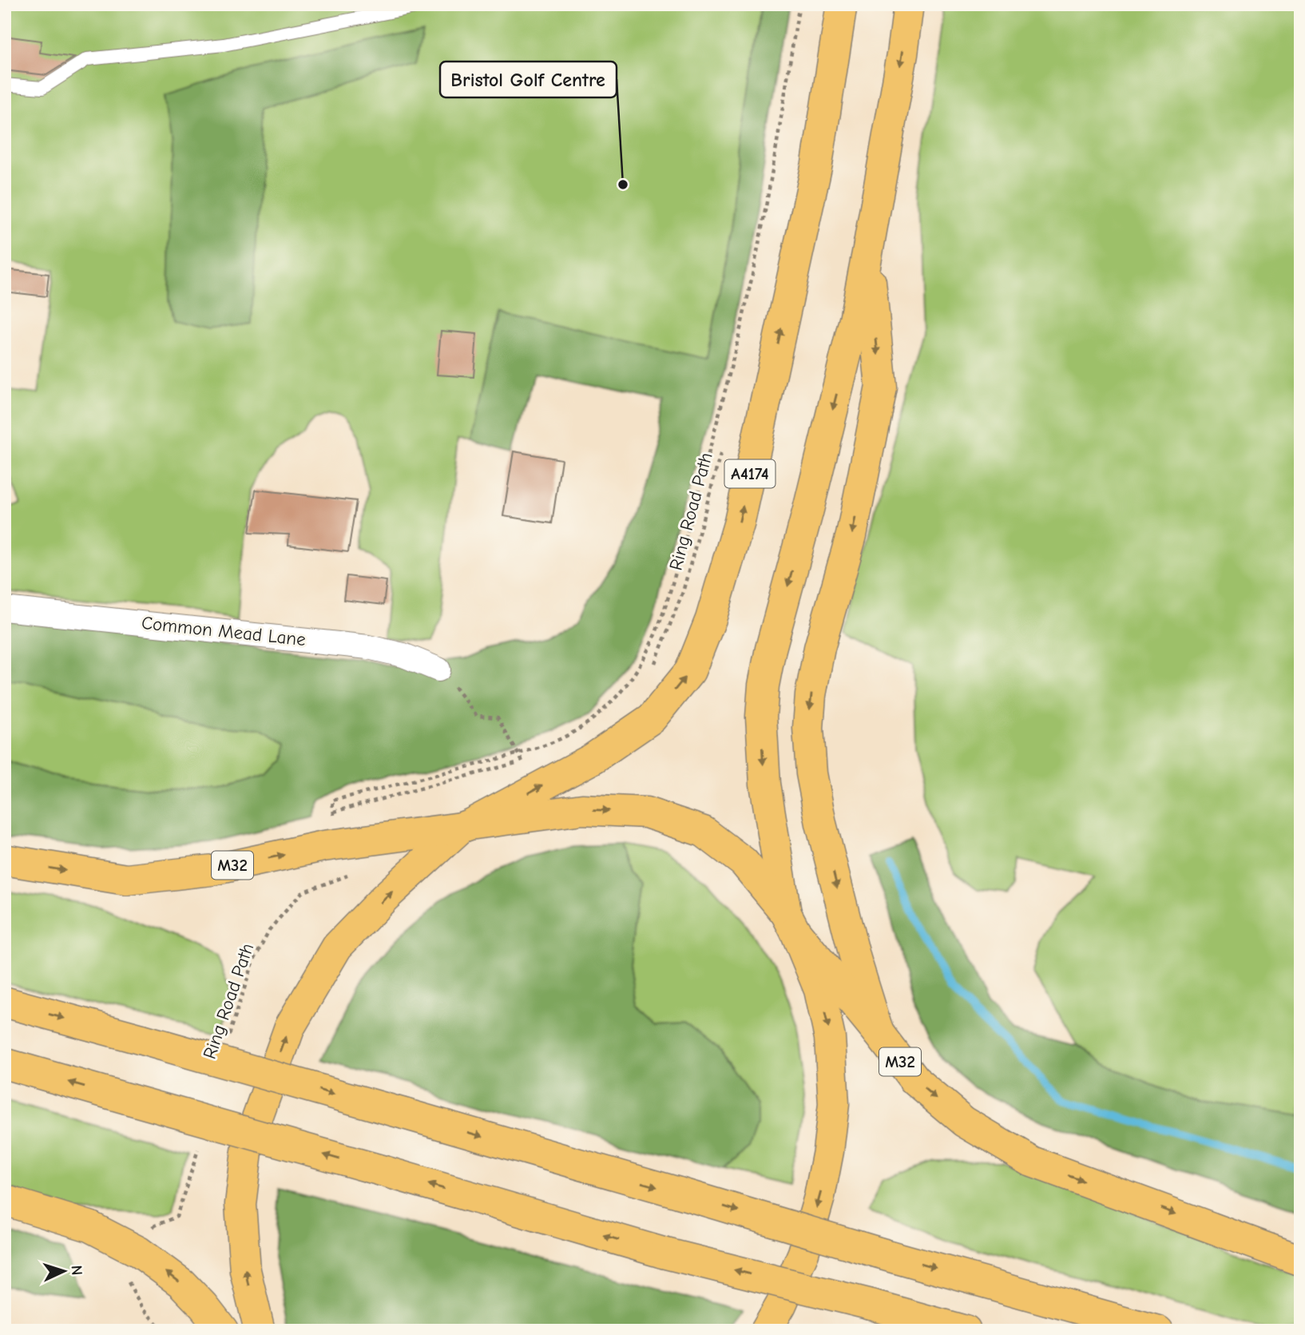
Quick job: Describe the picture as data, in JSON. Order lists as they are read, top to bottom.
{
  "streets": {
    "main road": ["A4174", "M32"],
    "street": ["Common Mead Lane"],
    "path": ["Ring Road Path"]
  },
  "crossings": [
    ["A4174", "M32"],
    ["Ring Road Path", "M32"]
  ],
  "places": ["Bristol Golf Centre"],
  "north": "right"
}
